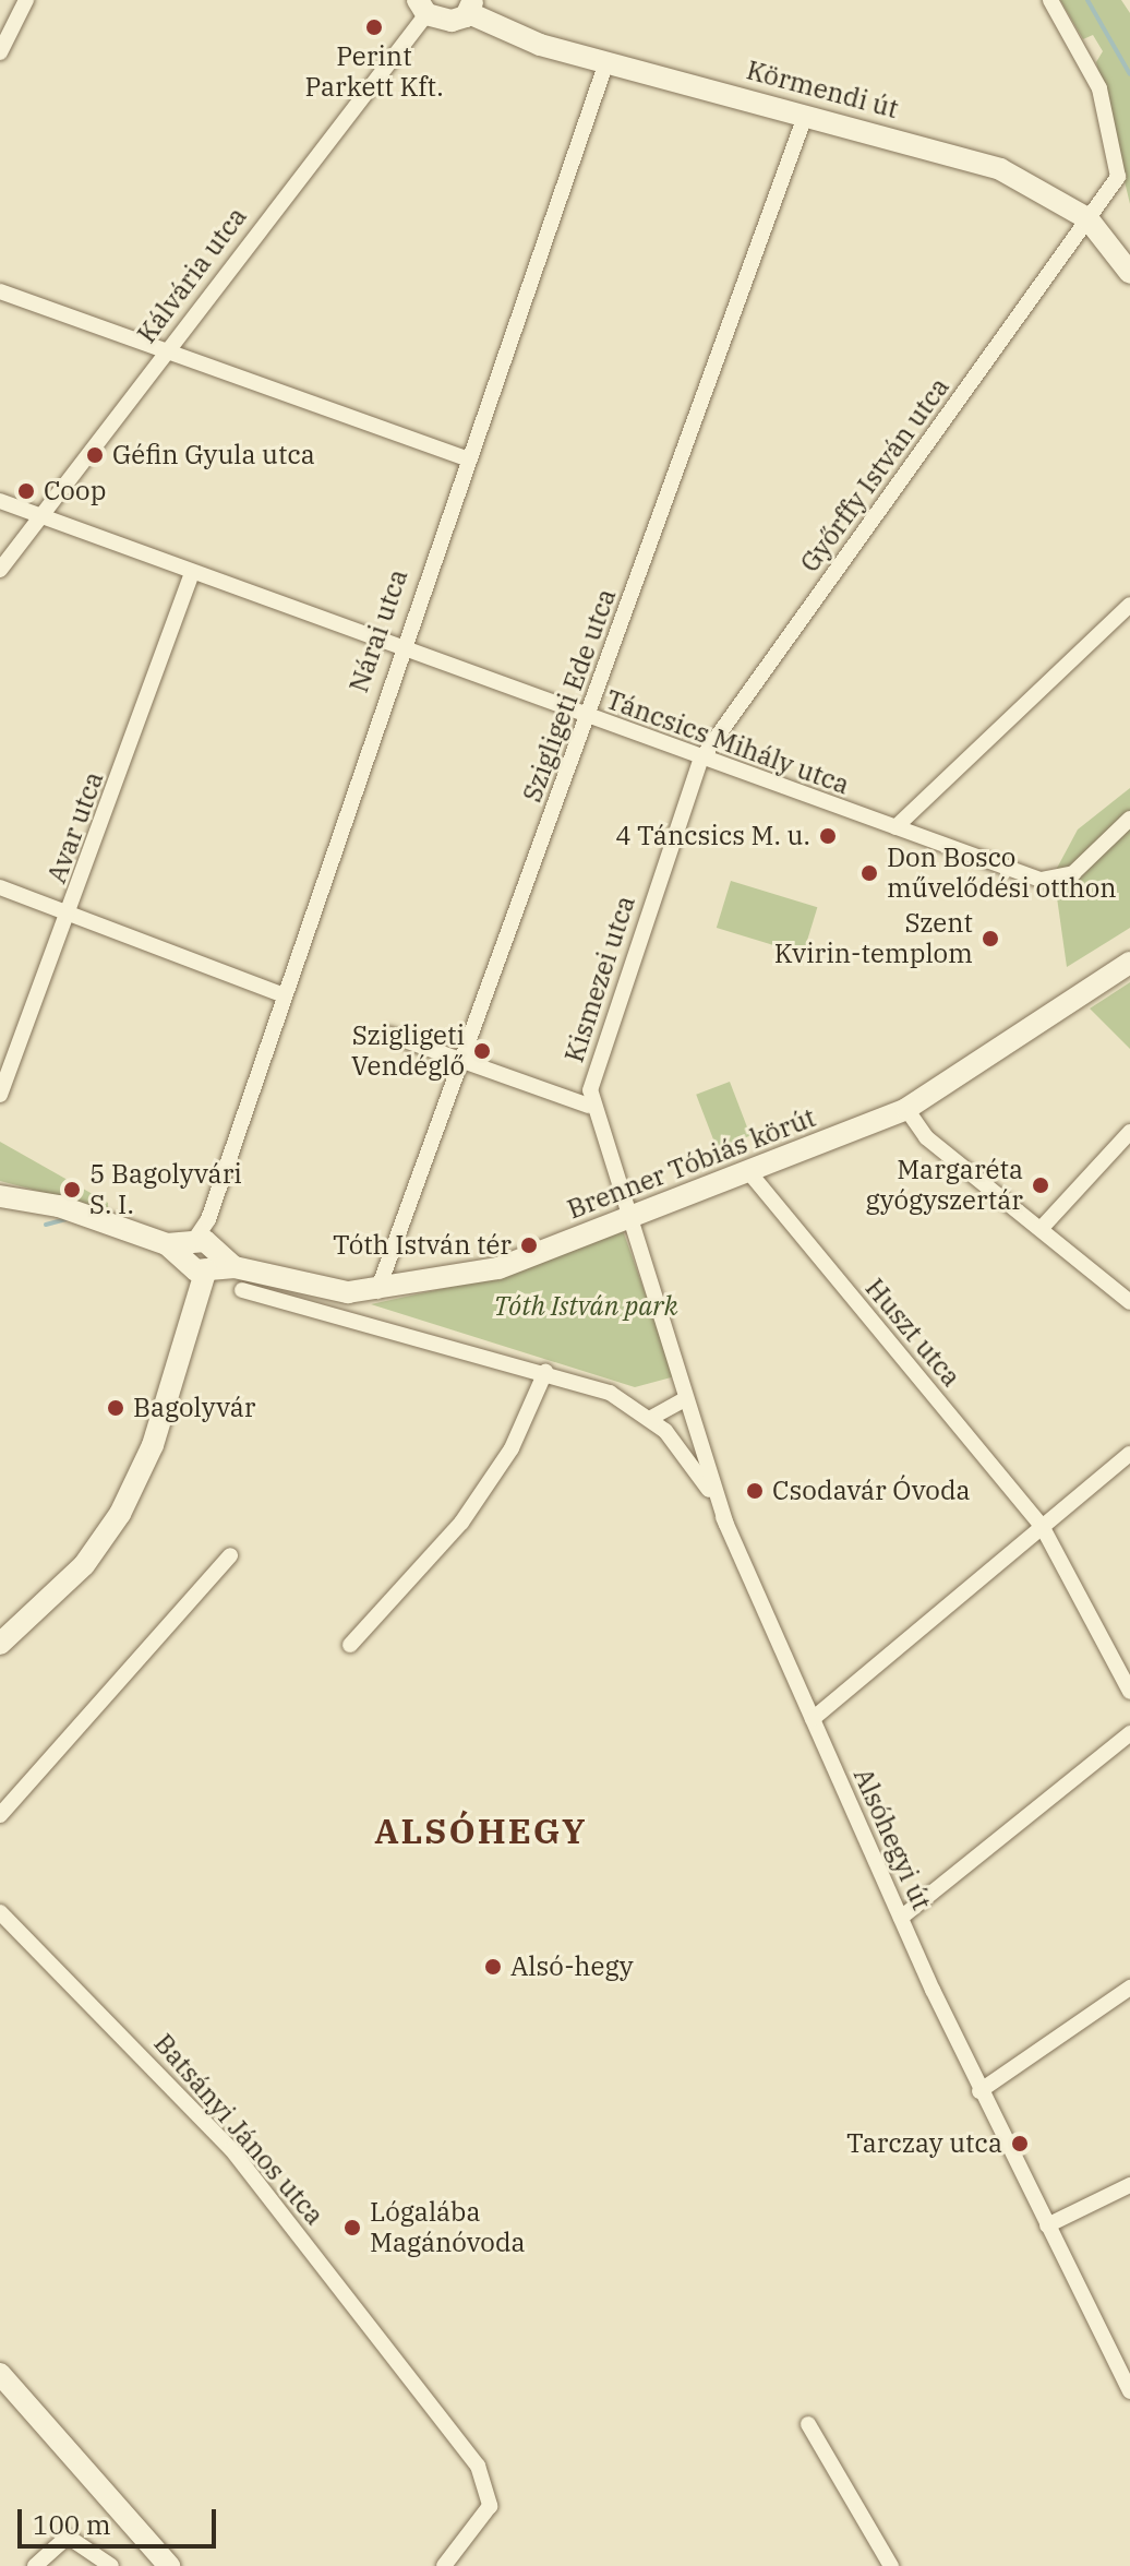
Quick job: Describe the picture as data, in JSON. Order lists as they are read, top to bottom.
{
  "streets": {
    "street": [
      "Körmendi út",
      "Kálvária utca",
      "Győrffy István utca",
      "Nárai utca",
      "Szigligeti Ede utca",
      "Táncsics Mihály utca",
      "Avar utca",
      "Kismezei utca",
      "Brenner Tóbiás körút",
      "Huszt utca",
      "Alsóhegyi út",
      "Batsányi János utca"
    ]
  },
  "crossings": [
    ["Körmendi út", "Kálvária utca"],
    ["Körmendi út", "Győrffy István utca"],
    ["Körmendi út", "Nárai utca"],
    ["Körmendi út", "Szigligeti Ede utca"],
    ["Kálvária utca", "Táncsics Mihály utca"],
    ["Győrffy István utca", "Táncsics Mihály utca"],
    ["Győrffy István utca", "Kismezei utca"],
    ["Nárai utca", "Táncsics Mihály utca"],
    ["Nárai utca", "Brenner Tóbiás körút"],
    ["Szigligeti Ede utca", "Táncsics Mihály utca"],
    ["Szigligeti Ede utca", "Brenner Tóbiás körút"],
    ["Táncsics Mihály utca", "Avar utca"],
    ["Táncsics Mihály utca", "Kismezei utca"],
    ["Kismezei utca", "Brenner Tóbiás körút"],
    ["Kismezei utca", "Alsóhegyi út"],
    ["Brenner Tóbiás körút", "Huszt utca"]
  ],
  "districts": ["ALSÓHEGY"],
  "parks": ["Tóth István park"],
  "places": [
    "Perint Parkett Kft.",
    "Géfin Gyula utca",
    "Coop",
    "4 Táncsics M. u.",
    "Don Bosco művelődési otthon",
    "Szent Kvirin-templom",
    "Szigligeti Vendéglő",
    "Margaréta gyógyszertár",
    "5 Bagolyvári S. I.",
    "Tóth István tér",
    "Bagolyvár",
    "Csodavár Óvoda",
    "Alsó-hegy",
    "Tarczay utca",
    "Lógalába Magánóvoda"
  ],
  "scale_bar": "100 m"
}
